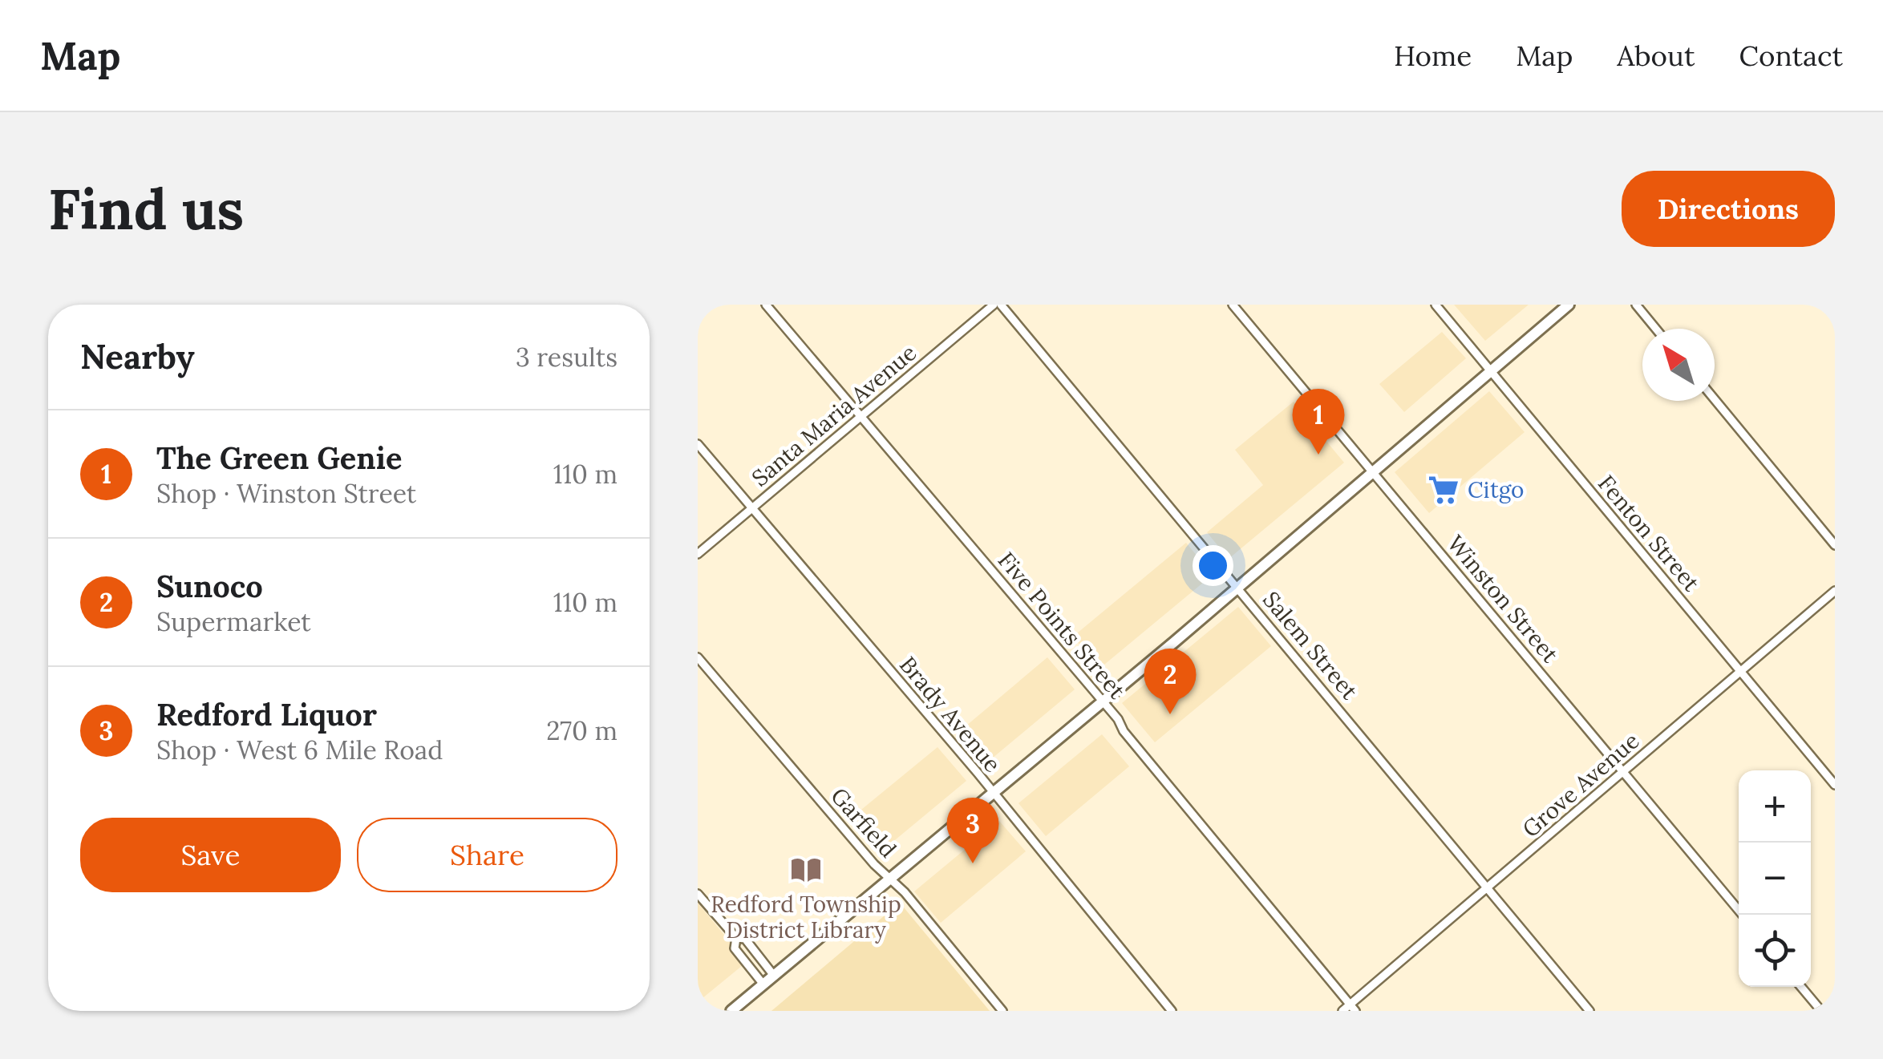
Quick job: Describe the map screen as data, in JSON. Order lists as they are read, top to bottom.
{
  "streets": {
    "street": [
      "Santa Maria Avenue",
      "Fenton Street",
      "Winston Street",
      "Five Points Street",
      "Salem Street",
      "Brady Avenue",
      "Grove Avenue",
      "Garfield"
    ]
  },
  "crossings": [
    ["Santa Maria Avenue", "Five Points Street"],
    ["Santa Maria Avenue", "Brady Avenue"],
    ["Fenton Street", "Grove Avenue"],
    ["Winston Street", "Grove Avenue"],
    ["Five Points Street", "Grove Avenue"],
    ["Salem Street", "Grove Avenue"]
  ],
  "places": {
    "supermarket": ["Citgo"],
    "library": ["Redford Township District Library"]
  },
  "north": "top left",
  "page": {
    "header": "Map",
    "nav": [
      "Home",
      "Map",
      "About",
      "Contact"
    ],
    "buttons": [
      "Directions",
      ["Save", "Share"]
    ],
    "title": "Find us",
    "heading": ["Nearby", "3 results"],
    "pins": ["1", "2", "3"],
    "list": [
      {
        "mark": "1",
        "name": "The Green Genie",
        "note": "Shop · Winston Street",
        "value": "110 m"
      },
      {
        "mark": "2",
        "name": "Sunoco",
        "note": "Supermarket",
        "value": "110 m"
      },
      {
        "mark": "3",
        "name": "Redford Liquor",
        "note": "Shop · West 6 Mile Road",
        "value": "270 m"
      }
    ],
    "map_buttons": ["+", "−"]
  }
}
